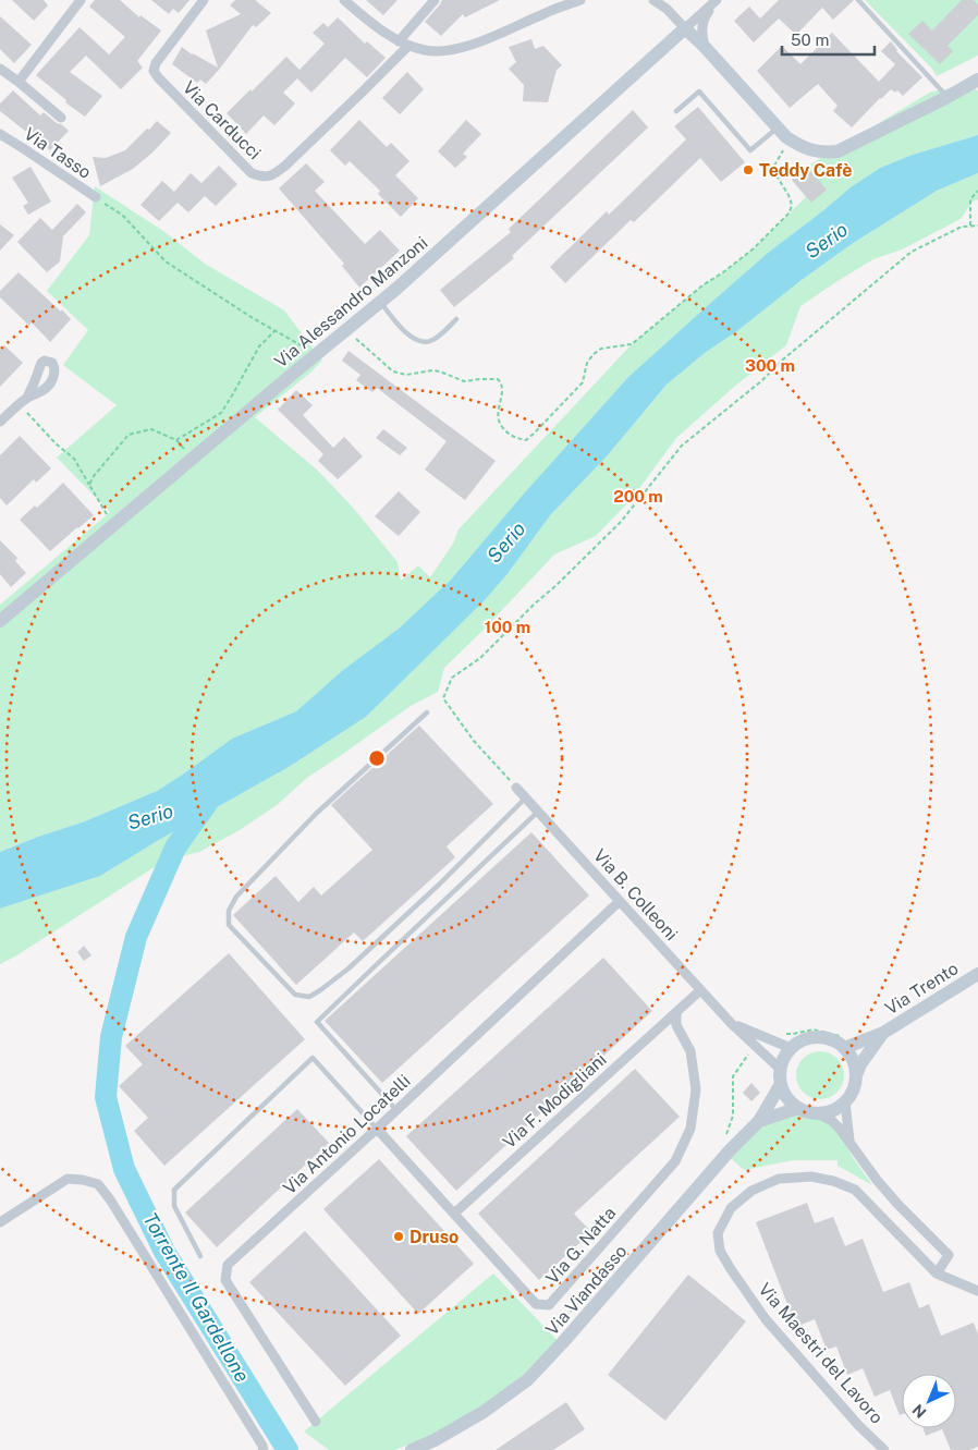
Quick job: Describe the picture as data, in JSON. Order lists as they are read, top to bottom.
{
  "streets": {
    "street": [
      "Via Carducci",
      "Via Tasso",
      "Via Alessandro Manzoni",
      "Via B. Colleoni",
      "Via Trento",
      "Via F. Modigliani",
      "Via Antonio Locatelli",
      "Via G. Natta",
      "Via Viandasso",
      "Via Maestri del Lavoro"
    ]
  },
  "crossings": [
    ["Via B. Colleoni", "Via Trento"],
    ["Via B. Colleoni", "Via Antonio Locatelli"],
    ["Via B. Colleoni", "Via Viandasso"],
    ["Via Trento", "Via Viandasso"],
    ["Via F. Modigliani", "Via G. Natta"],
    ["Via Antonio Locatelli", "Via G. Natta"]
  ],
  "water": ["Serio", "Torrente Il Gardellone"],
  "places": ["Teddy Cafè", "Druso"],
  "scale_bar": "50 m",
  "north": "bottom left",
  "rings": ["300 m", "200 m", "100 m"]
}
